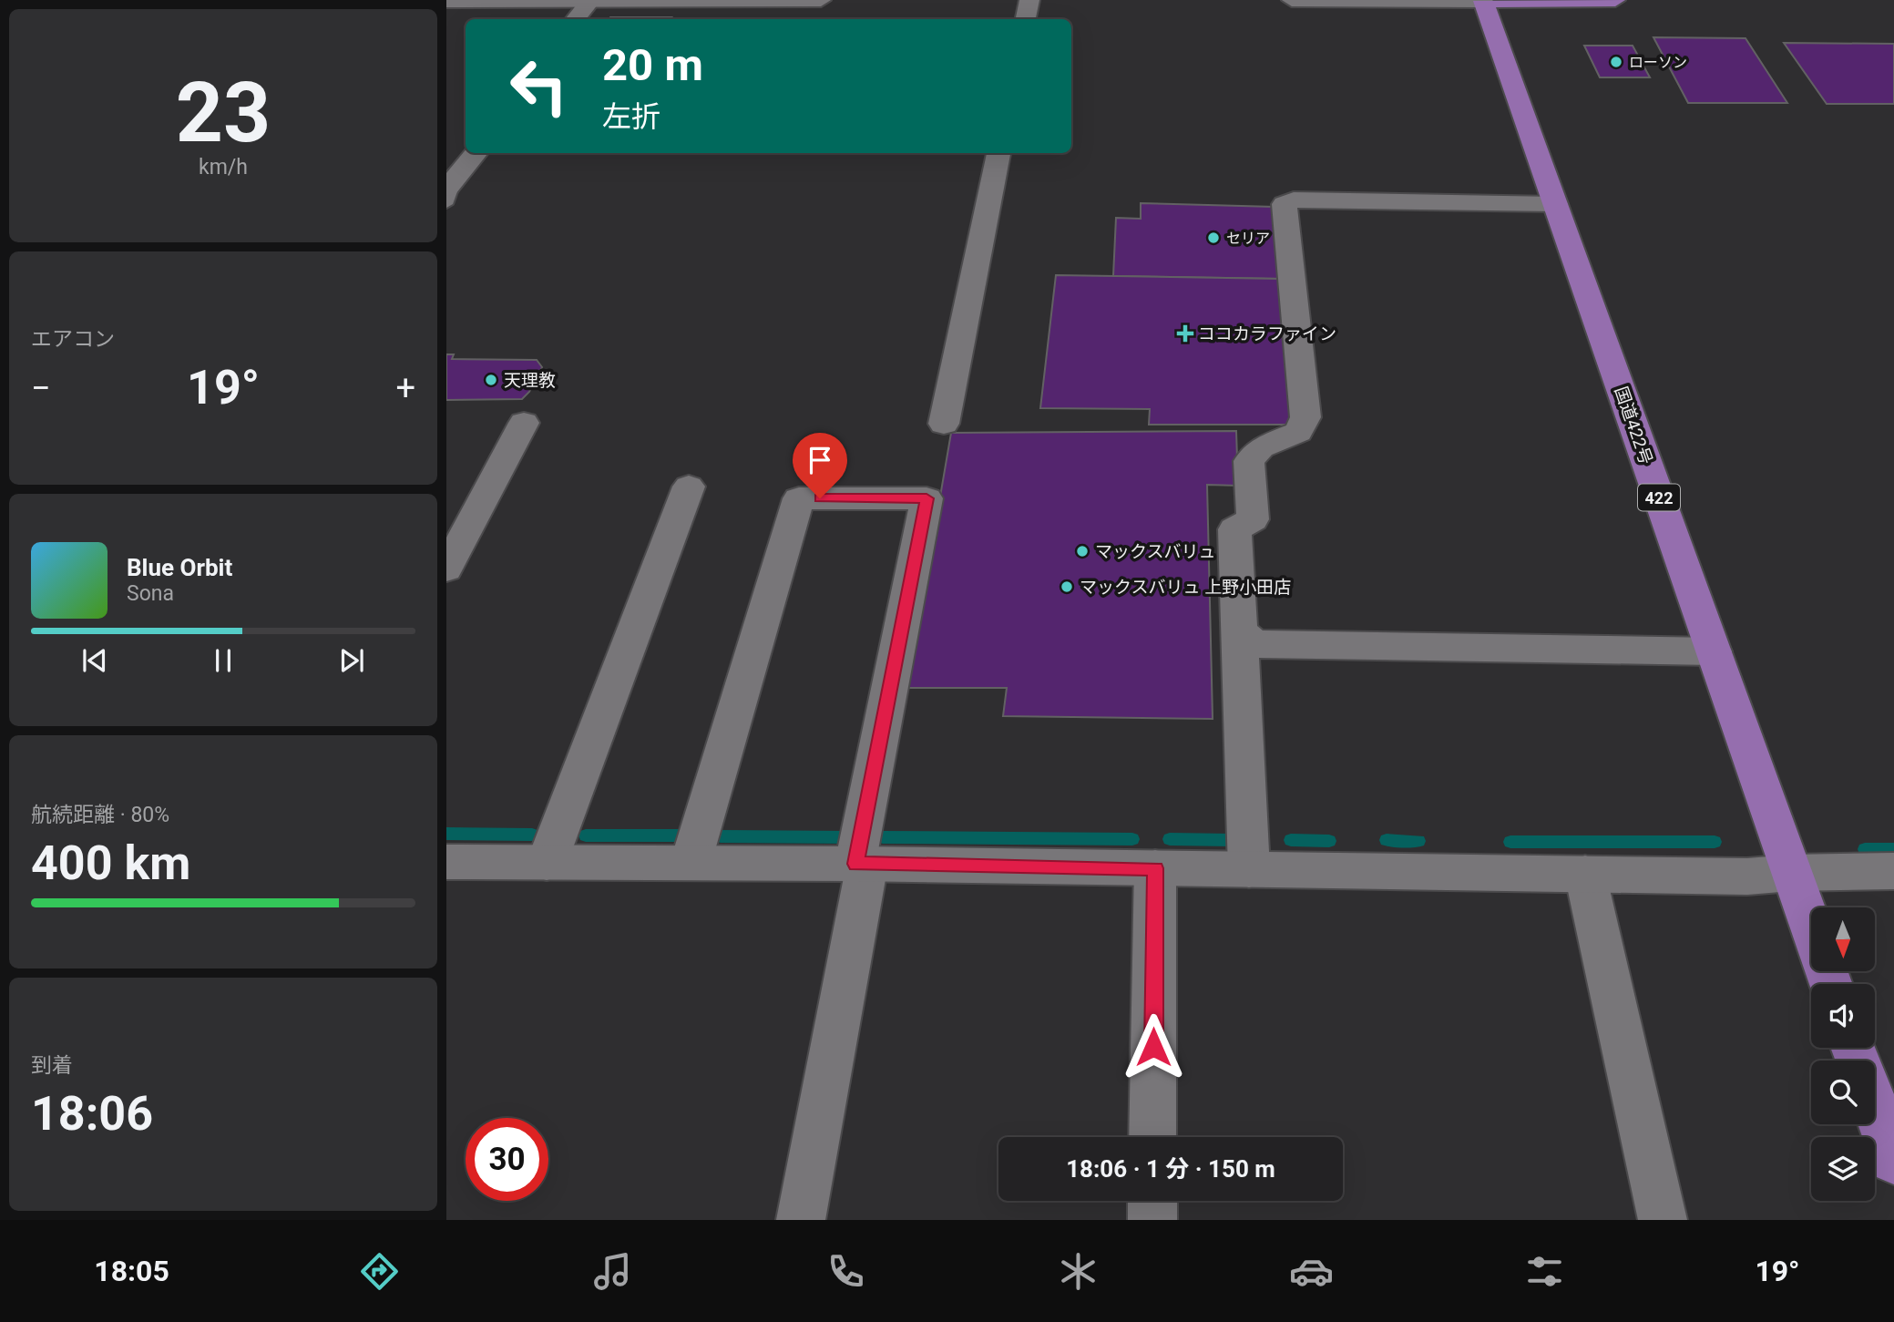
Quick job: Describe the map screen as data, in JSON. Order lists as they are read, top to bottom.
{
  "streets": {
    "highway": ["国道422号", "422"]
  },
  "places": {
    "other": [
      "ローソン",
      "セリア",
      "天理教",
      "マックスバリュ",
      "マックスバリュ 上野小田店"
    ],
    "health": ["ココカラファイン"]
  },
  "north": "bottom",
  "page": {
    "tile": [
      ["23", "km/h"],
      "エアコン",
      ["航続距離 · 80%", "400 km"],
      ["到着", "18:06"]
    ],
    "turn": ["20 m", "左折"],
    "heat": ["−", "19°", "+"],
    "song": ["Blue Orbit", "Sona"],
    "limit": "30",
    "trip": "18:06 · 1 分 · 150 m",
    "tabs": ["18:05", "19°"]
  }
}
